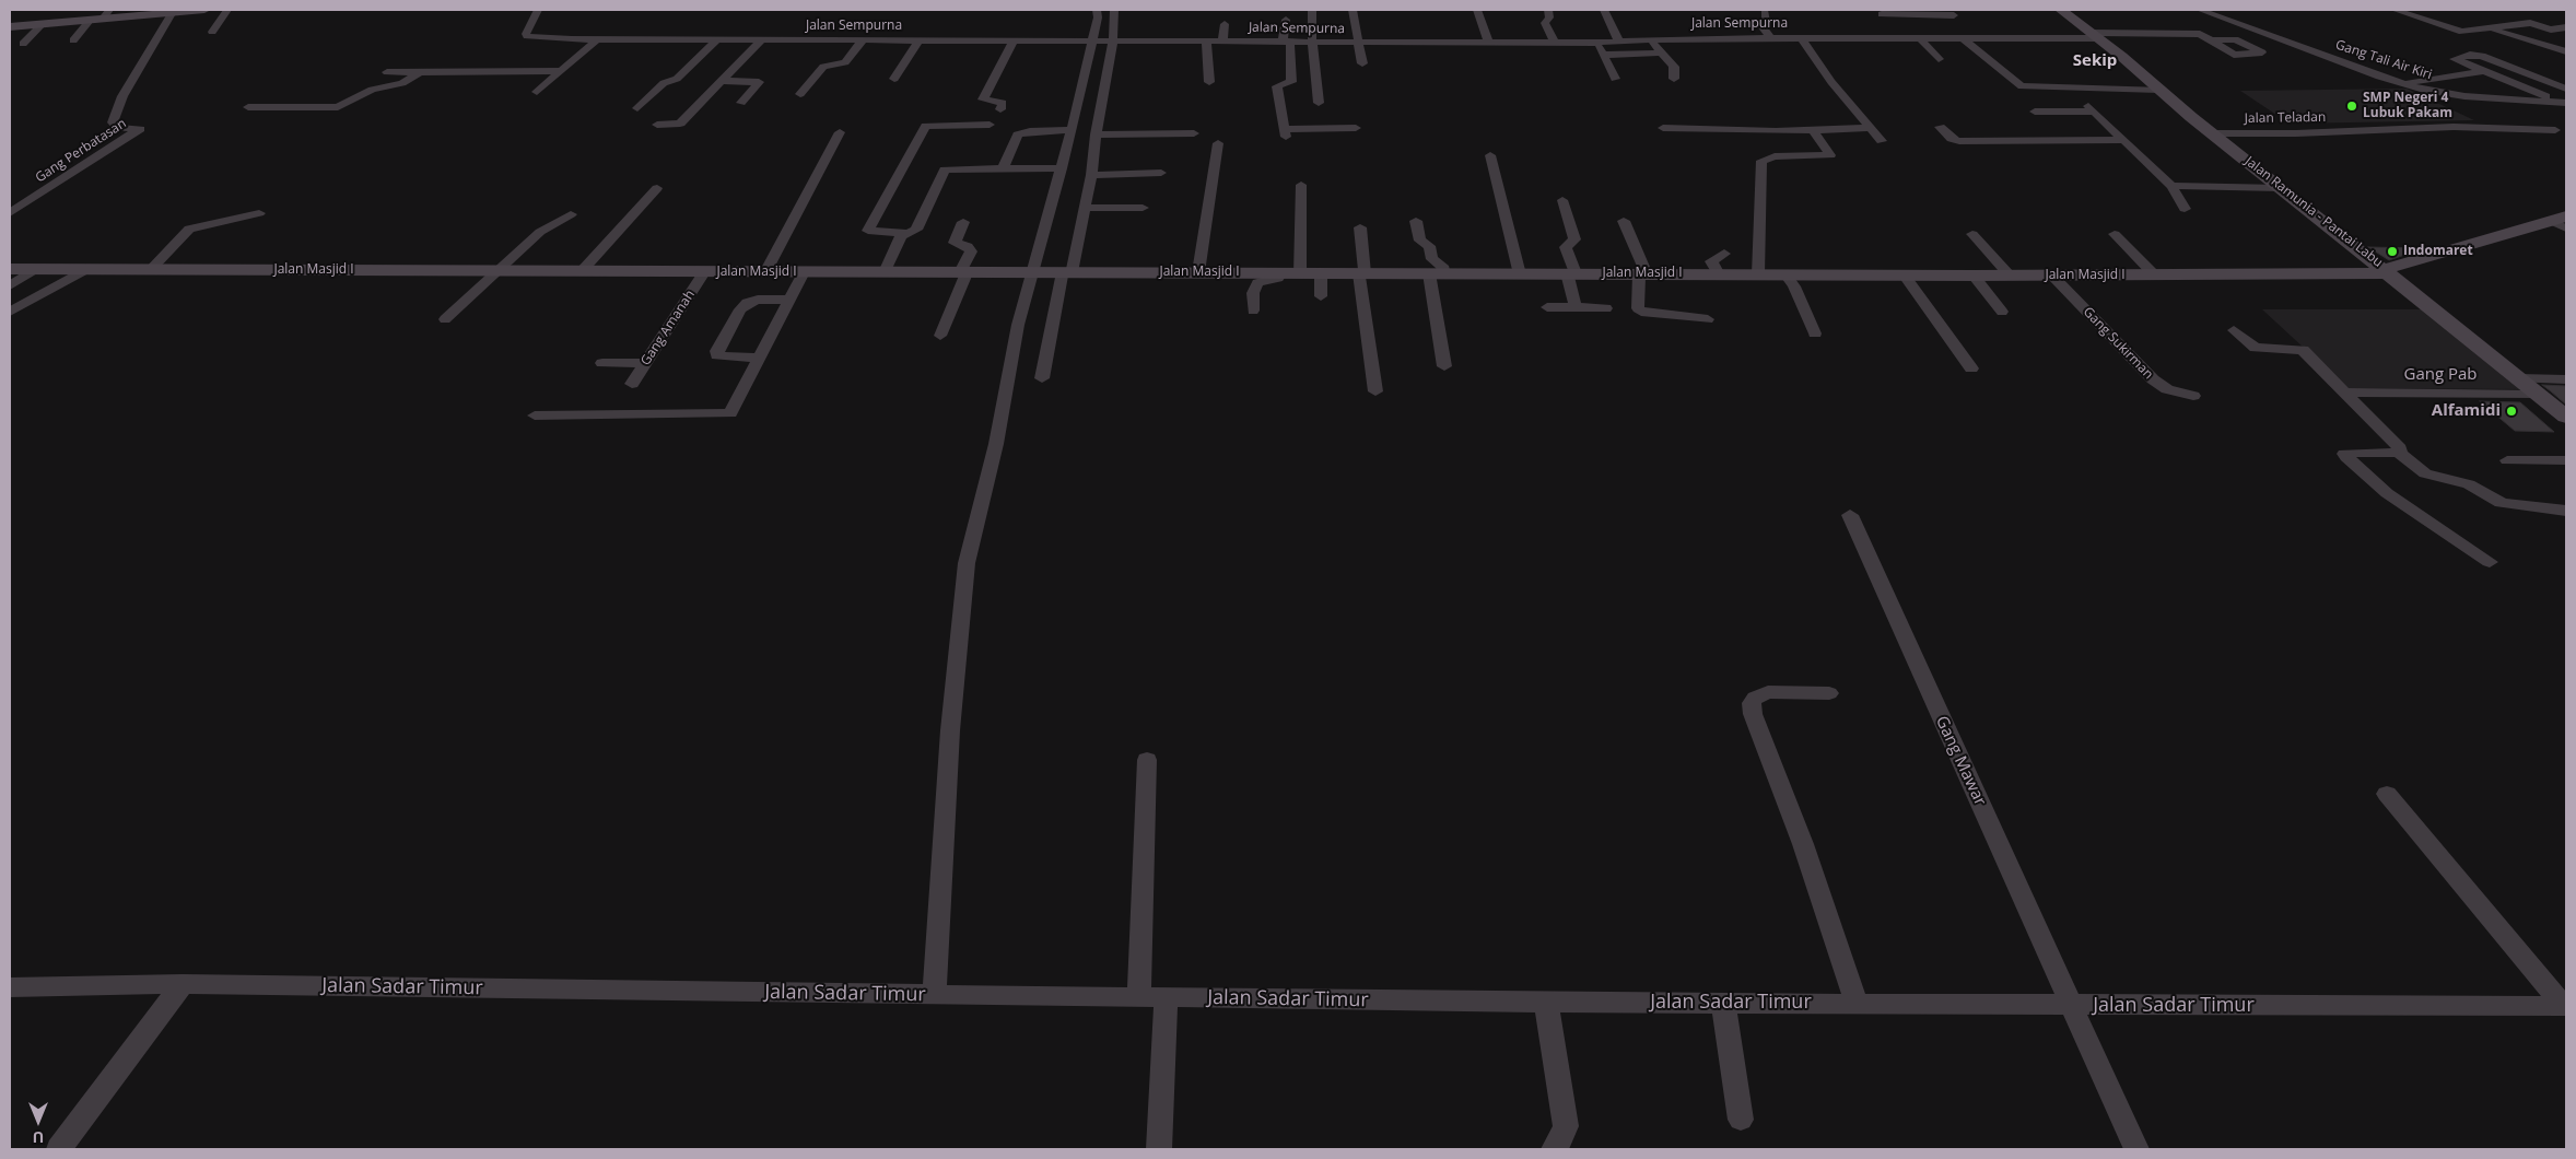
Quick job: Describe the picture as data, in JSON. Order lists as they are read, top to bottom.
{
  "streets": {
    "main road": ["Jalan Ramunia - Pantai Labu", "Jalan Masjid I"],
    "street": [
      "Jalan Sempurna",
      "Gang Tali Air Kiri",
      "Jalan Teladan",
      "Gang Perbatasan",
      "Gang Amanah",
      "Gang Sukirman",
      "Gang Pab",
      "Gang Mawar",
      "Jalan Sadar Timur"
    ]
  },
  "crossings": [
    ["Jalan Sempurna", "Jalan Ramunia - Pantai Labu"],
    ["Jalan Teladan", "Jalan Ramunia - Pantai Labu"],
    ["Jalan Ramunia - Pantai Labu", "Jalan Masjid I"],
    ["Jalan Ramunia - Pantai Labu", "Gang Pab"],
    ["Jalan Masjid I", "Gang Amanah"],
    ["Jalan Masjid I", "Gang Sukirman"],
    ["Gang Mawar", "Jalan Sadar Timur"]
  ],
  "districts": ["Sekip"],
  "places": ["SMP Negeri 4 Lubuk Pakam", "Indomaret", "Alfamidi"],
  "north": "bottom"
}
